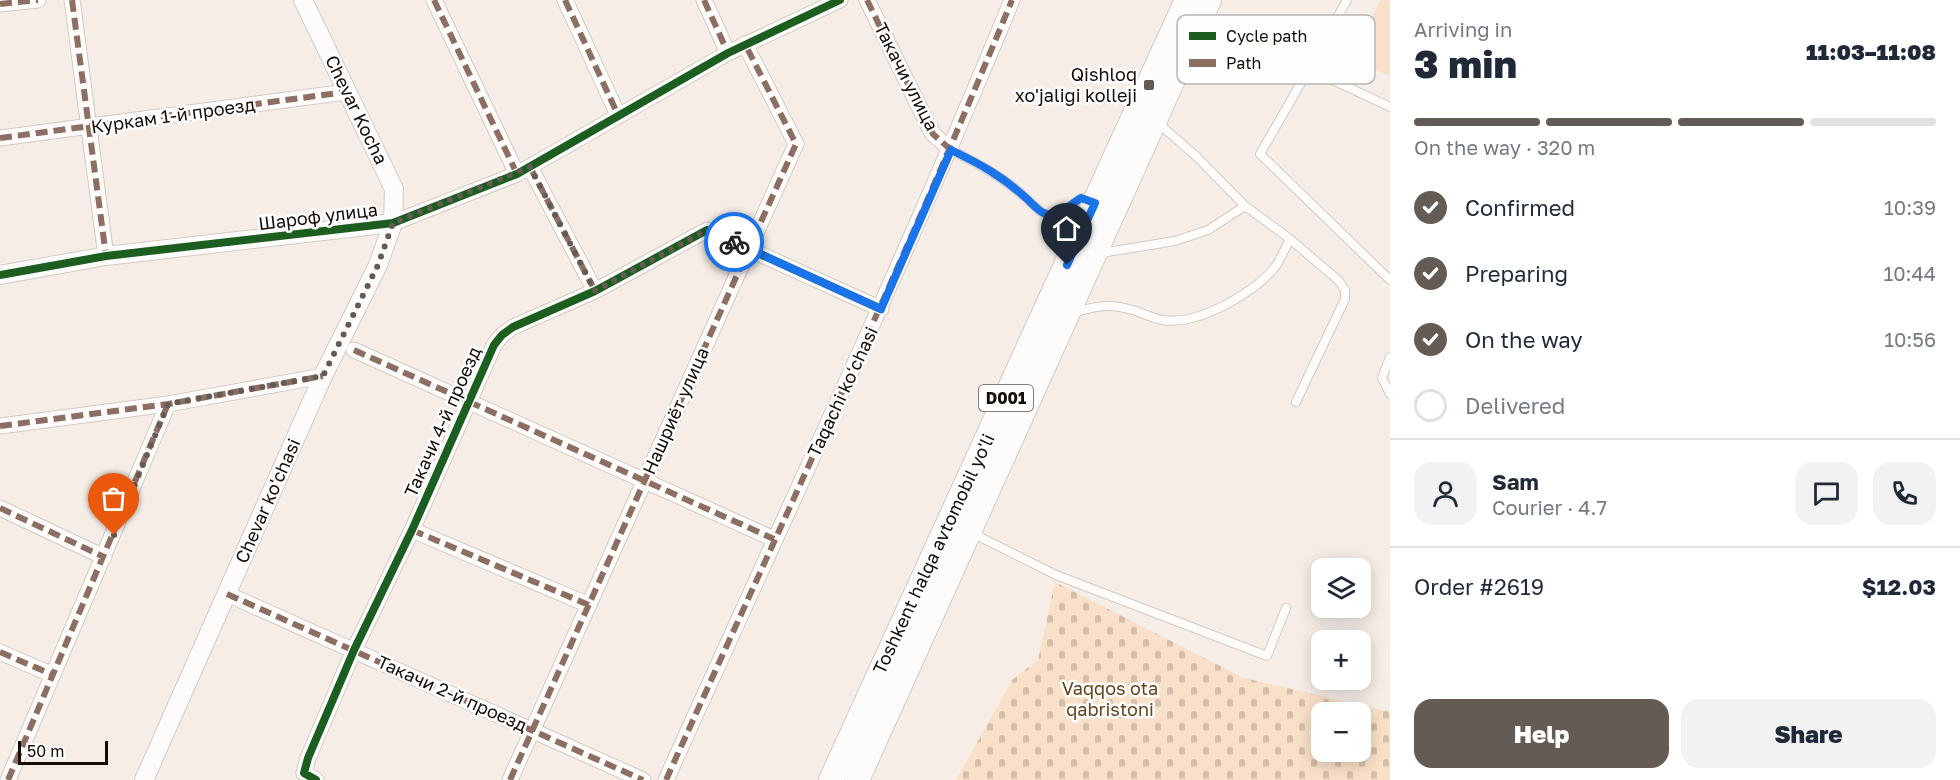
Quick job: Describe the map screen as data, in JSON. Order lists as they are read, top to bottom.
{
  "streets": {
    "highway": ["D001", "Toshkent halqa avtomobil yo'li"],
    "street": [
      "Такачи улица",
      "Chevar Kocha",
      "Куркам 1-й проезд",
      "Шароф улица",
      "Taqachi koʻchasi",
      "Нашриёт улица",
      "Такачи 4-й проезд",
      "Chevar ko'chasi",
      "Такачи 2-й проезд"
    ]
  },
  "crossings": [
    ["Такачи улица", "Taqachi koʻchasi"],
    ["Chevar Kocha", "Куркам 1-й проезд"],
    ["Chevar Kocha", "Шароф улица"],
    ["Chevar Kocha", "Chevar ko'chasi"],
    ["Шароф улица", "Нашриёт улица"],
    ["Шароф улица", "Chevar ko'chasi"],
    ["Taqachi koʻchasi", "Такачи 4-й проезд"],
    ["Нашриёт улица", "Такачи 4-й проезд"],
    ["Нашриёт улица", "Такачи 2-й проезд"],
    ["Такачи 4-й проезд", "Такачи 2-й проезд"],
    ["Chevar ko'chasi", "Такачи 2-й проезд"]
  ],
  "parks": ["Vaqqos ota qabristoni"],
  "places": {
    "transit": ["Qishloq xo'jaligi kolleji"]
  },
  "legend": ["Cycle path", "Path"],
  "scale_bar": "50 m",
  "page": {
    "heading": ["3 min", "Arriving in", "11:03–11:08"],
    "panel": [
      "Sam",
      "Courier · 4.7",
      "Order #2619",
      "$12.03"
    ],
    "bar": "On the way · 320 m",
    "list": [
      ["Confirmed", "10:39"],
      ["Preparing", "10:44"],
      ["On the way", "10:56"],
      "Delivered"
    ],
    "map_buttons": ["+", "−"],
    "buttons": ["Help", "Share"],
    "scale": "50 m"
  }
}
